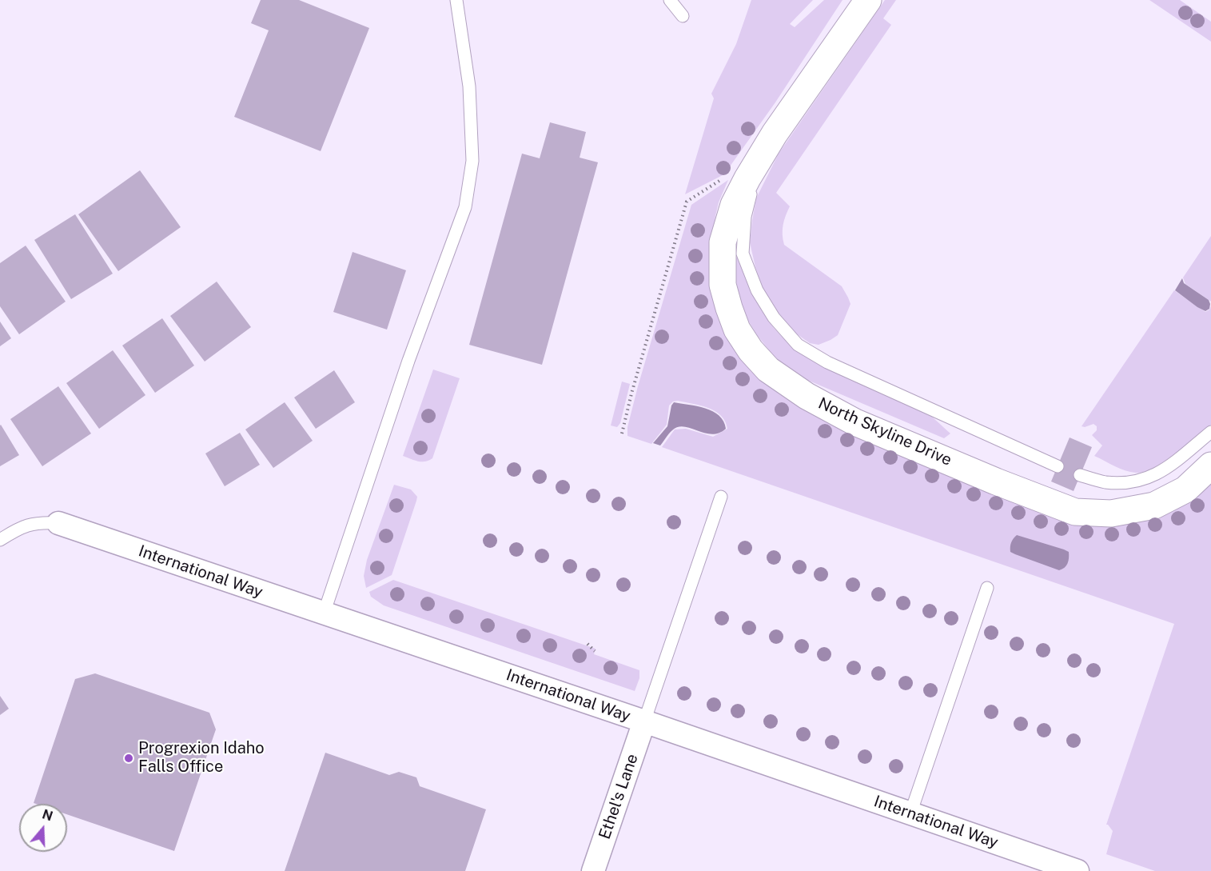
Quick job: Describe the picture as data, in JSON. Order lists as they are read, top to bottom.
{
  "streets": {
    "main road": ["North Skyline Drive"],
    "street": ["International Way", "Ethel's Lane"]
  },
  "crossings": [
    ["International Way", "Ethel's Lane"]
  ],
  "places": ["Progrexion Idaho Falls Office"],
  "north": "top"
}
